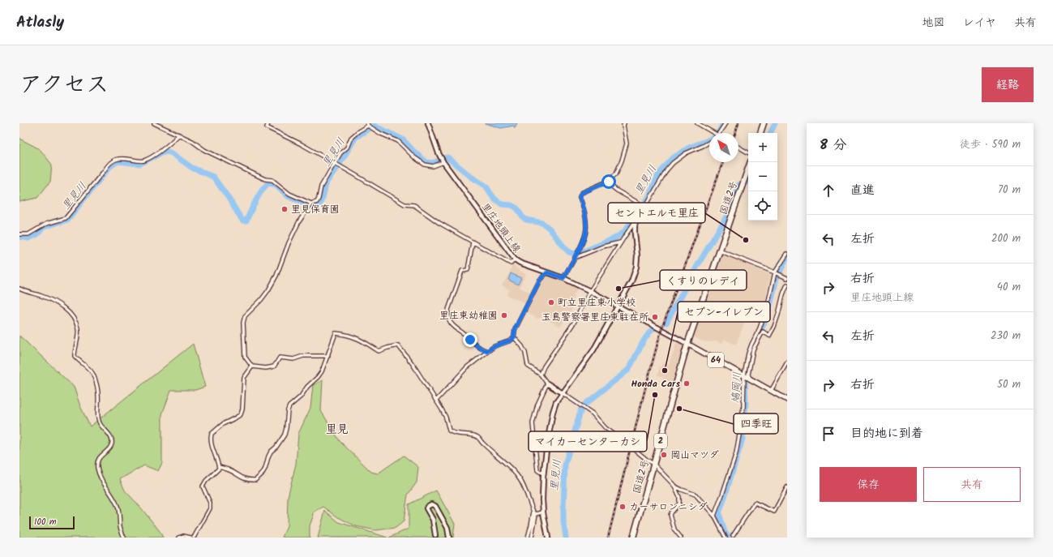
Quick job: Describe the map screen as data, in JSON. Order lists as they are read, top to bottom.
{
  "streets": {
    "highway": ["国道2号", "2"],
    "main road": ["64"],
    "street": ["里庄地頭上線"]
  },
  "crossings": [
    ["国道2号", "里庄地頭上線"],
    ["国道2号", "64"],
    ["里庄地頭上線", "64"]
  ],
  "districts": ["里見"],
  "water": ["里見川", "鳩岡川"],
  "places": [
    "里見保育園",
    "セントエルモ里庄",
    "くすりのレデイ",
    "町立里庄東小学校",
    "里庄東幼稚園",
    "玉島警察署里庄東駐在所",
    "セブン-イレブン",
    "Honda Cars",
    "マイカーセンターカシ",
    "四季旺",
    "岡山マツダ",
    "カーサロンニシダ"
  ],
  "scale_bar": "100 m",
  "north": "top left",
  "page": {
    "header": "Atlasly",
    "nav": ["地図", "レイヤ", "共有"],
    "title": "アクセス",
    "buttons": [
      "経路",
      ["保存", "共有"]
    ],
    "heading": ["8 分", "徒歩 · 590 m"],
    "map_buttons": ["+", "−"],
    "list": [
      ["直進", "70 m"],
      ["左折", "200 m"],
      ["右折", "里庄地頭上線", "40 m"],
      ["左折", "230 m"],
      ["右折", "50 m"],
      "目的地に到着"
    ],
    "scale": "100 m"
  }
}
